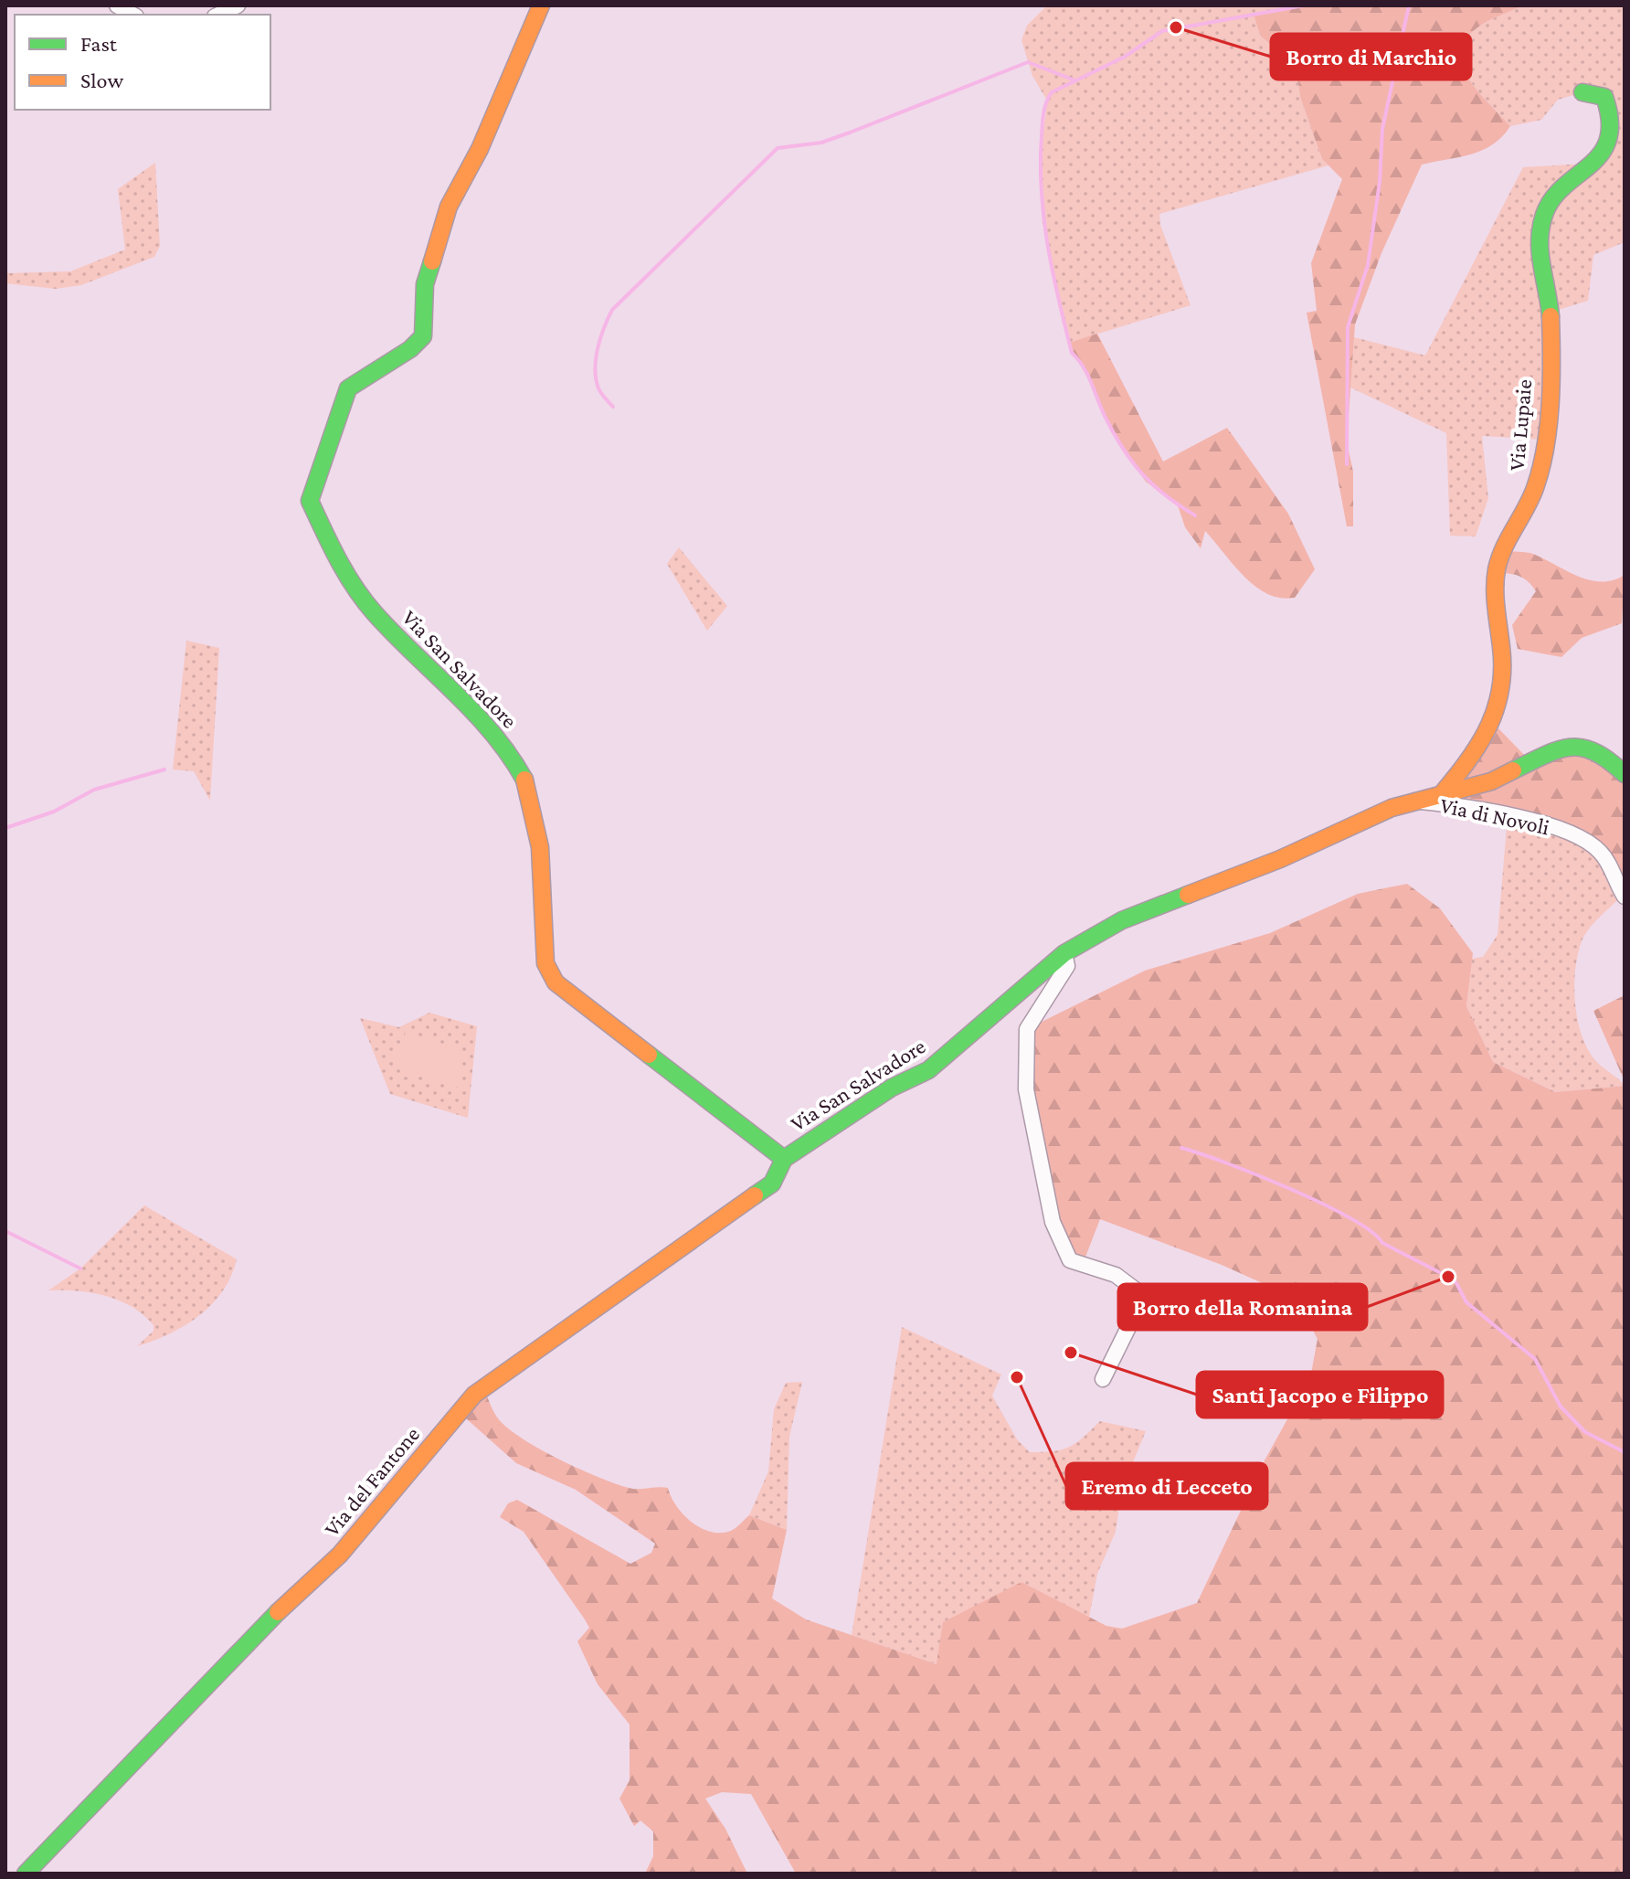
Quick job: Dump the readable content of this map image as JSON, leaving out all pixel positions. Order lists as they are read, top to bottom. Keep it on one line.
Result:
{"streets":{"street":["Via Lupaie","Via San Salvadore","Via di Novoli","Via del Fantone"]},"crossings":[["Via Lupaie","Via San Salvadore"],["Via Lupaie","Via di Novoli"],["Via San Salvadore","Via di Novoli"],["Via San Salvadore","Via del Fantone"]],"places":["Borro di Marchio","Borro della Romanina","Santi Jacopo e Filippo","Eremo di Lecceto"],"legend":["Fast","Slow"]}
